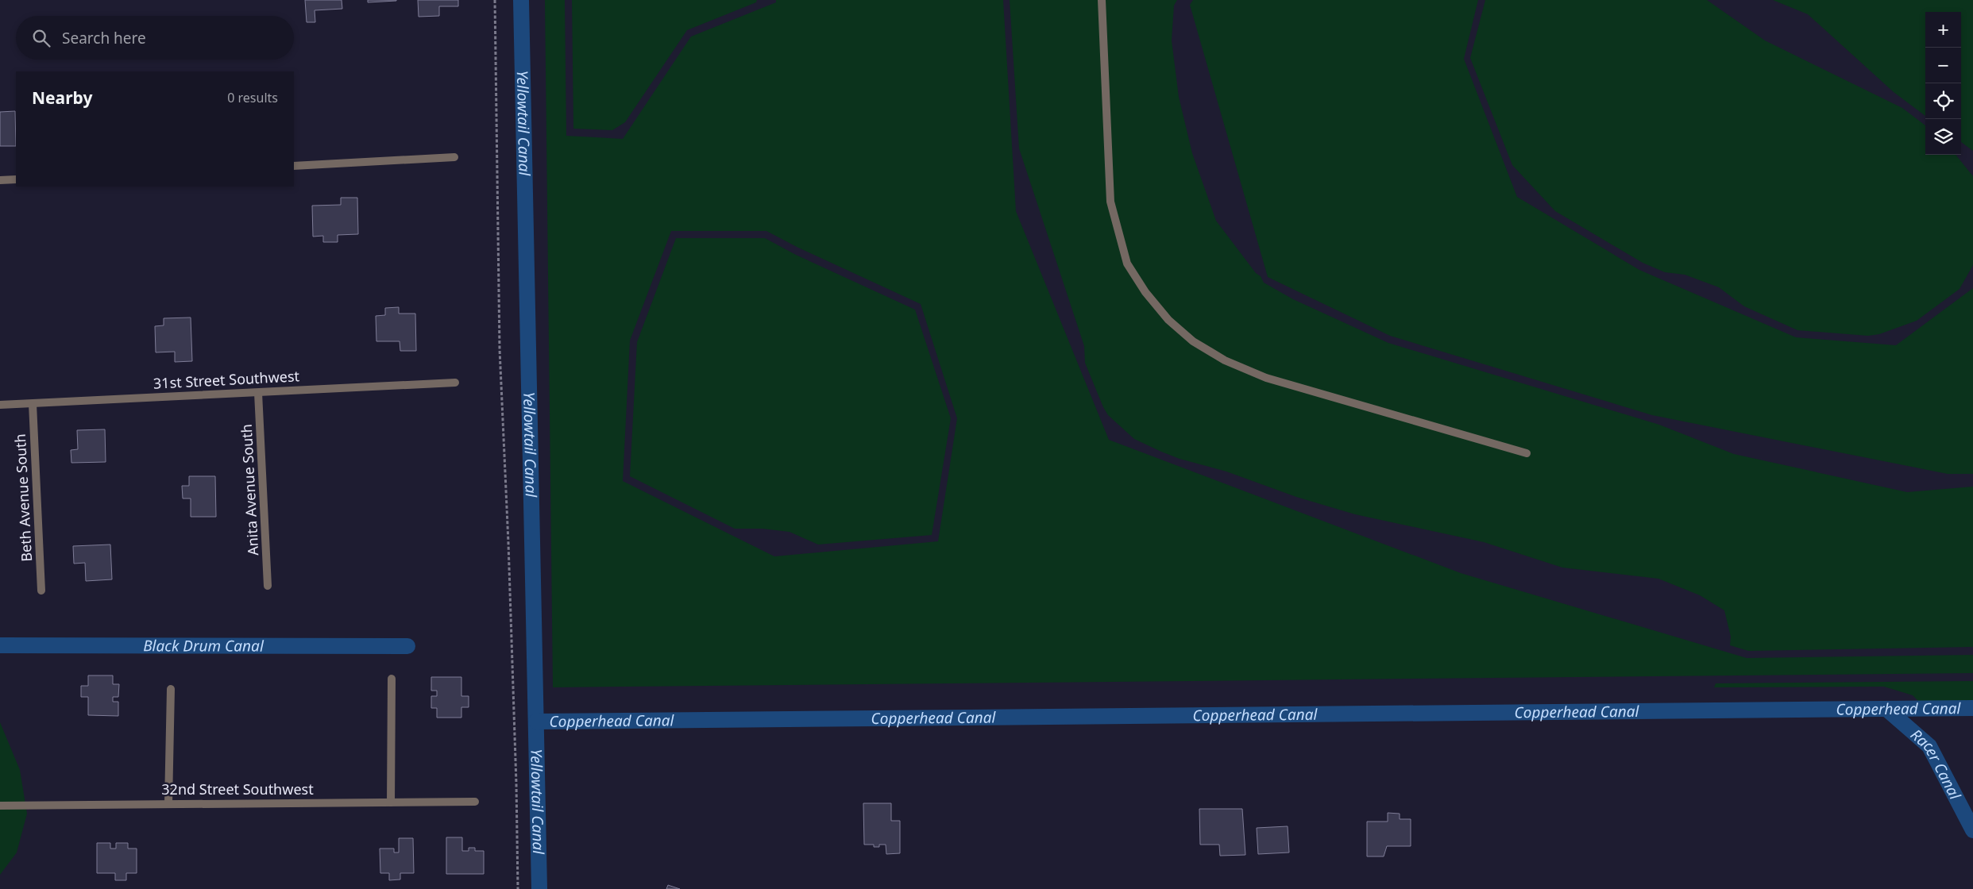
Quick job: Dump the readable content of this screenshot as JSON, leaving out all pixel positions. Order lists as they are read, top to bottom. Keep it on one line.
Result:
{"streets":{"street":["31st Street Southwest","Anita Avenue South","Beth Avenue South","32nd Street Southwest"]},"crossings":[["31st Street Southwest","Anita Avenue South"],["31st Street Southwest","Beth Avenue South"]],"water":["Yellowtail Canal","Black Drum Canal","Copperhead Canal","Racer Canal"],"page":{"map_buttons":["+","−"],"search":"Search here","heading":["Nearby","0 results"]}}
